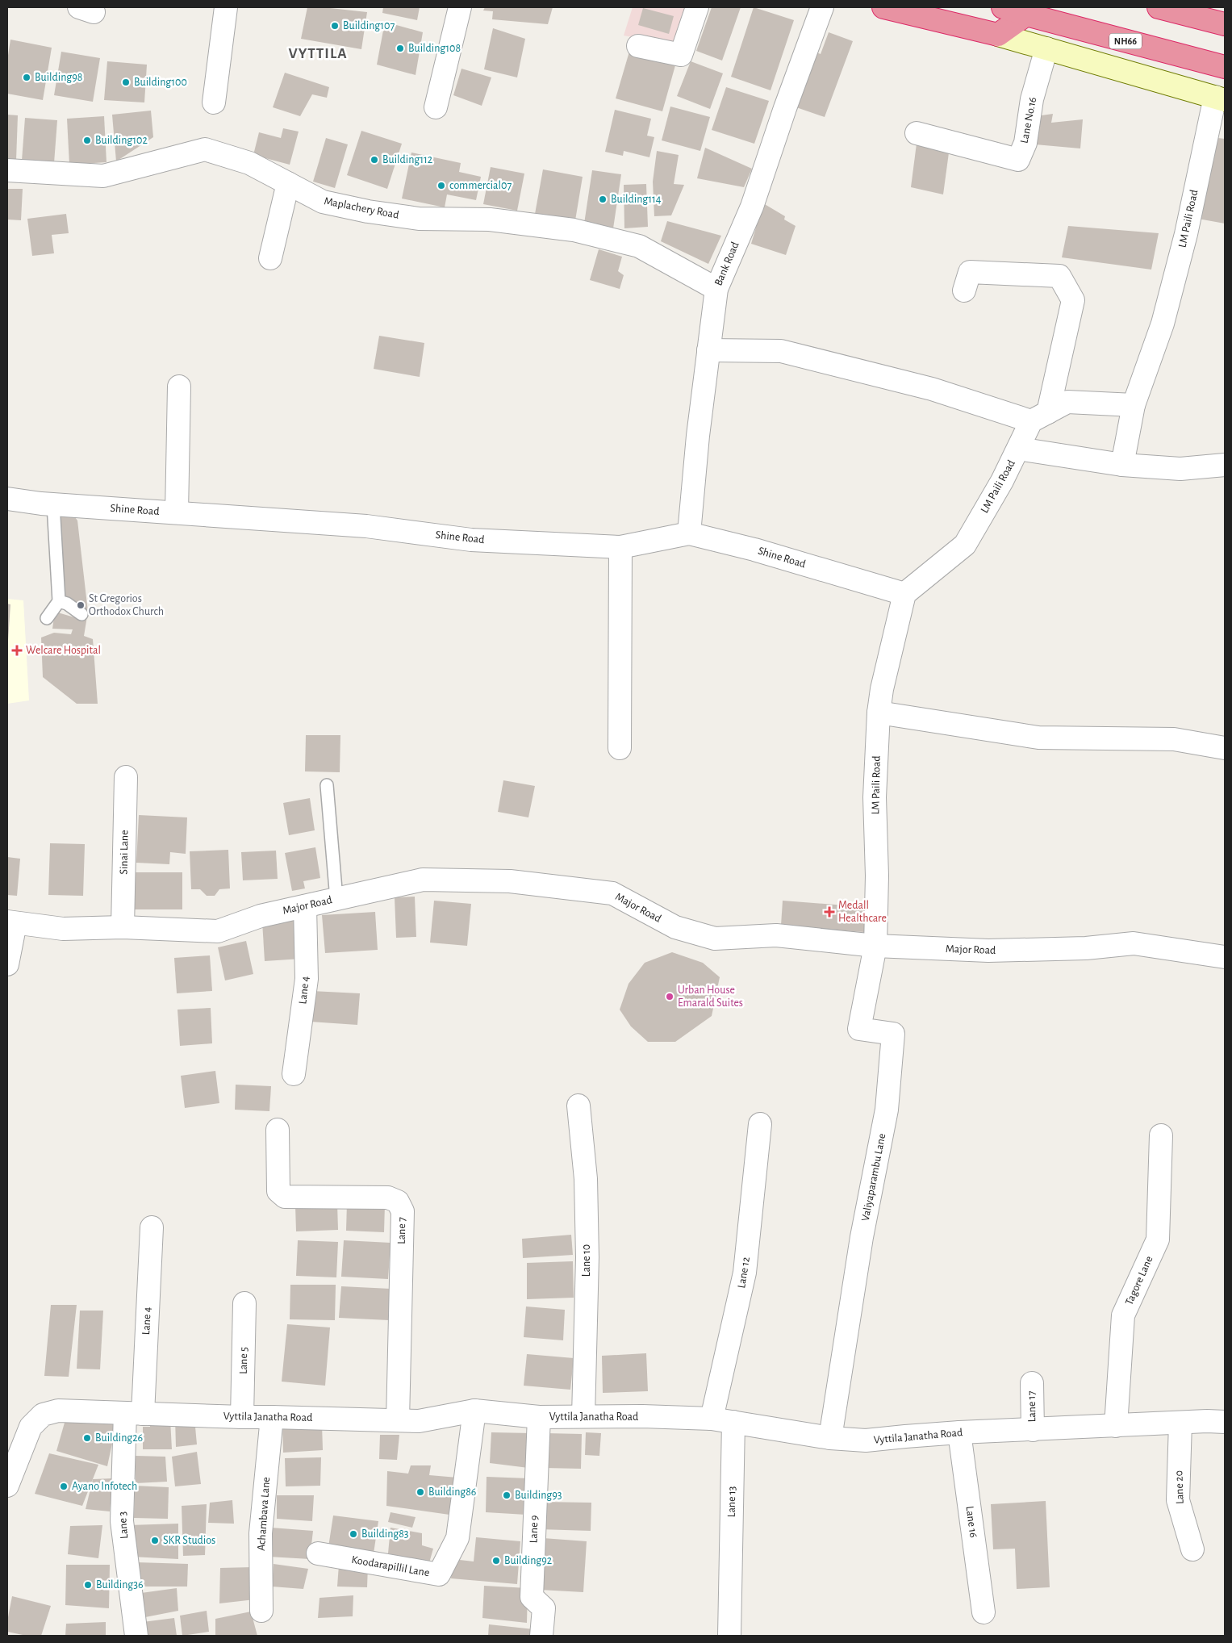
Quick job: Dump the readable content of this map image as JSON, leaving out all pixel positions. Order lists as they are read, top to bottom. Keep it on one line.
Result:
{"streets":{"highway":["NH66"],"street":["Lane No.16","Maplachery Road","LM Paili Road","Bank Road","Shine Road","Sinai Lane","Major Road","Lane 4","Valiyaparambu Lane","Lane 7","Lane 10","Lane 12","Tagore Lane","Lane 5","Lane 17","Vyttila Janatha Road","Lane 20","Lane 13","Achambava Lane","Lane 16","Lane 3","Lane 9","Koodarapillil Lane"]},"crossings":[["Maplachery Road","Bank Road"],["LM Paili Road","Shine Road"],["LM Paili Road","Major Road"],["LM Paili Road","Valiyaparambu Lane"],["Bank Road","Shine Road"],["Sinai Lane","Major Road"],["Major Road","Lane 4"],["Major Road","Valiyaparambu Lane"],["Lane 4","Vyttila Janatha Road"],["Lane 4","Lane 3"],["Valiyaparambu Lane","Vyttila Janatha Road"],["Lane 7","Vyttila Janatha Road"],["Lane 10","Vyttila Janatha Road"],["Lane 12","Vyttila Janatha Road"],["Tagore Lane","Vyttila Janatha Road"],["Lane 5","Vyttila Janatha Road"],["Lane 17","Vyttila Janatha Road"],["Vyttila Janatha Road","Lane 20"],["Vyttila Janatha Road","Lane 13"],["Vyttila Janatha Road","Achambava Lane"],["Vyttila Janatha Road","Lane 16"],["Vyttila Janatha Road","Lane 3"],["Vyttila Janatha Road","Lane 9"],["Vyttila Janatha Road","Koodarapillil Lane"]],"districts":["VYTTILA"],"places":{"other":["Building107","Building108","Building98","Building100","Building102","Building112","commercial07","Building114","St Gregorios Orthodox Church","Urban House Emarald Suites","Building26","Ayano Infotech","Building86","Building93","Building83","SKR Studios","Building92","Building36"],"health":["Welcare Hospital","Medall Healthcare"]}}
